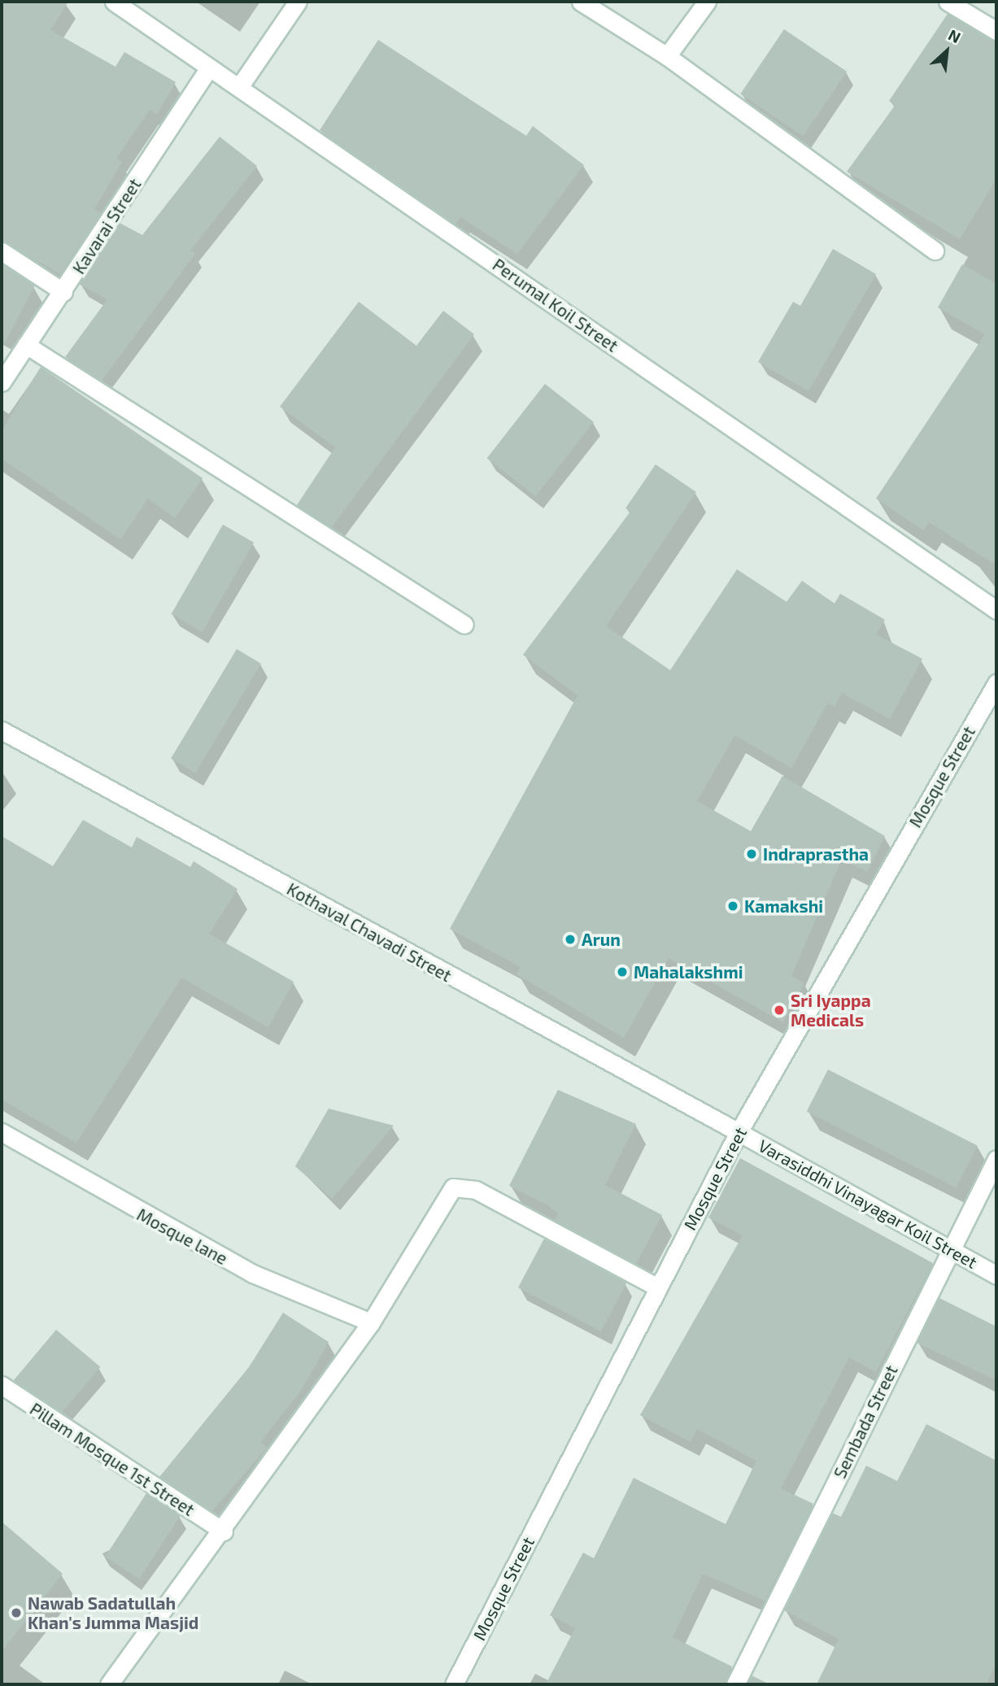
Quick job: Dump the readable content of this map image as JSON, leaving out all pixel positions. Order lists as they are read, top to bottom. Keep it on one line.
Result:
{"streets":{"street":["Kavarai Street","Perumal Koil Street","Mosque Street","Kothaval Chavadi Street","Varasiddhi Vinayagar Koil Street","Mosque lane","Sembada Street","Pillam Mosque 1st Street"]},"crossings":[["Kavarai Street","Perumal Koil Street"],["Mosque Street","Kothaval Chavadi Street"],["Mosque Street","Varasiddhi Vinayagar Koil Street"],["Kothaval Chavadi Street","Varasiddhi Vinayagar Koil Street"],["Varasiddhi Vinayagar Koil Street","Sembada Street"]],"places":["Indraprastha","Kamakshi","Arun","Mahalakshmi","Sri Iyappa Medicals","Nawab Sadatullah Khan's Jumma Masjid"],"north":"top right"}
